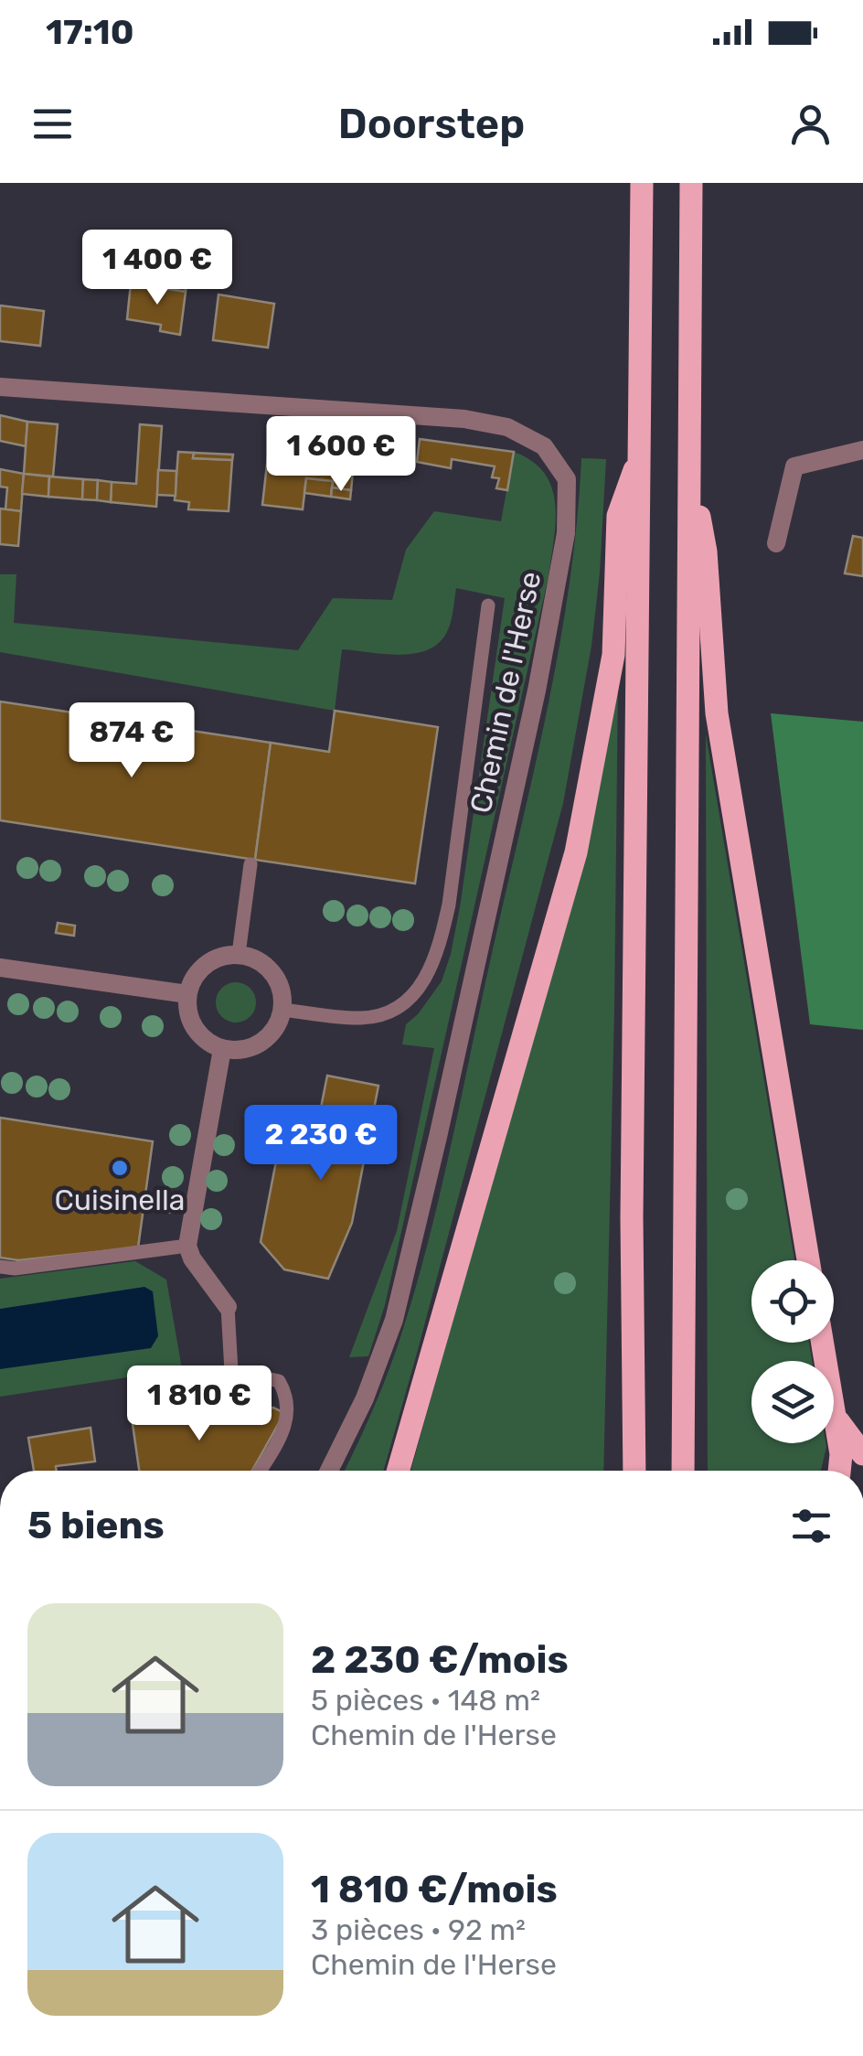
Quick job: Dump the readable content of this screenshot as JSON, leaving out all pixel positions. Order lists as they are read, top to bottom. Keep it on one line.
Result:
{"streets":{"street":["Chemin de l'Herse"]},"places":["Cuisinella"],"page":{"status":"17:10","header":"Doorstep","price":["1 400 €","1 600 €","874 €","2 230 €","1 810 €"],"heading":"5 biens","list":[{"name":"2 230 €/mois","note":"5 pièces · 148 m² · Chemin de l'Herse"},{"name":"1 810 €/mois","note":"3 pièces · 92 m² · Chemin de l'Herse"}]}}
